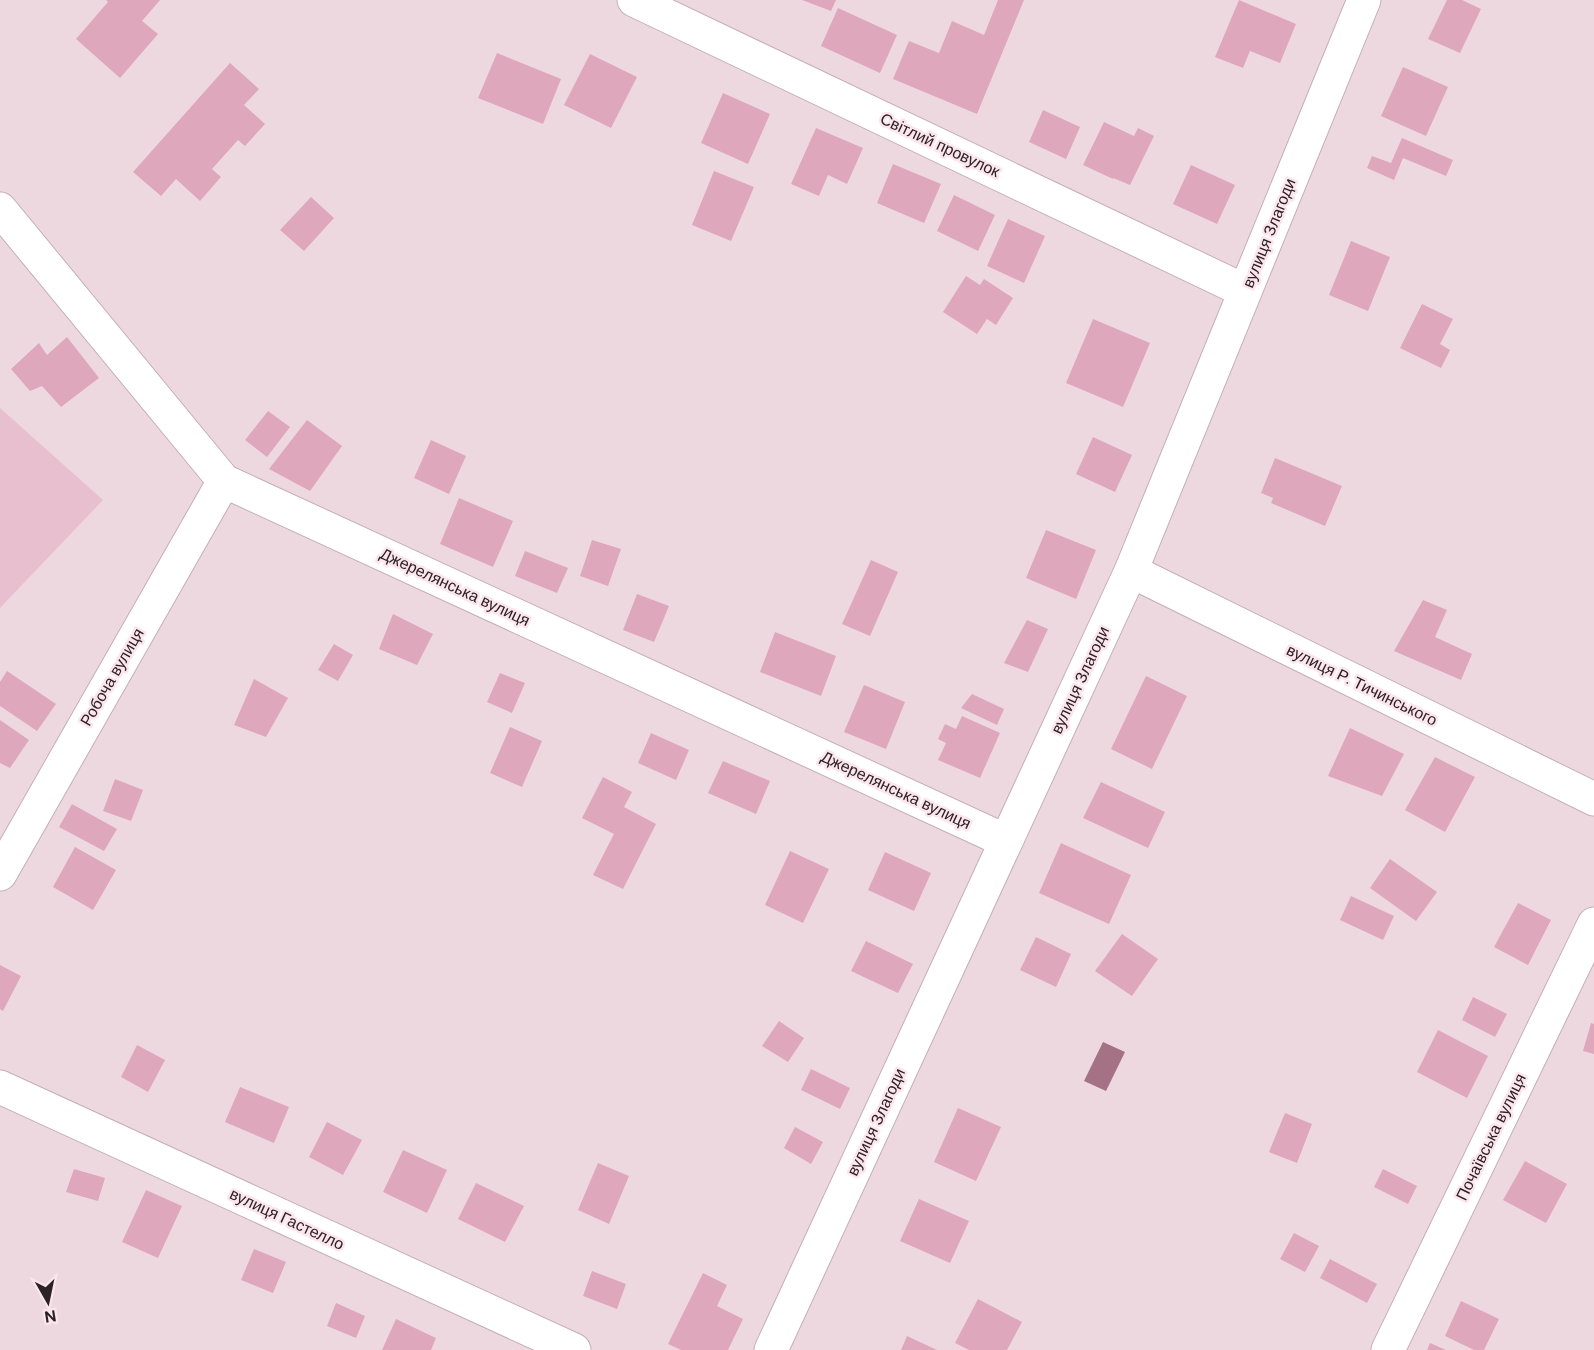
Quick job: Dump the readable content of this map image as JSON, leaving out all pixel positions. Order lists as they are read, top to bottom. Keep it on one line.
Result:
{"streets":{"street":["Світлий провулок","вулиця Злагоди","Джерелянська вулиця","Робоча вулиця","вулиця Р. Тичинського","Почаївська вулиця","вулиця Гастелло"]},"crossings":[["Світлий провулок","вулиця Злагоди"],["вулиця Злагоди","Джерелянська вулиця"],["вулиця Злагоди","вулиця Р. Тичинського"],["Джерелянська вулиця","Робоча вулиця"]],"north":"bottom"}
